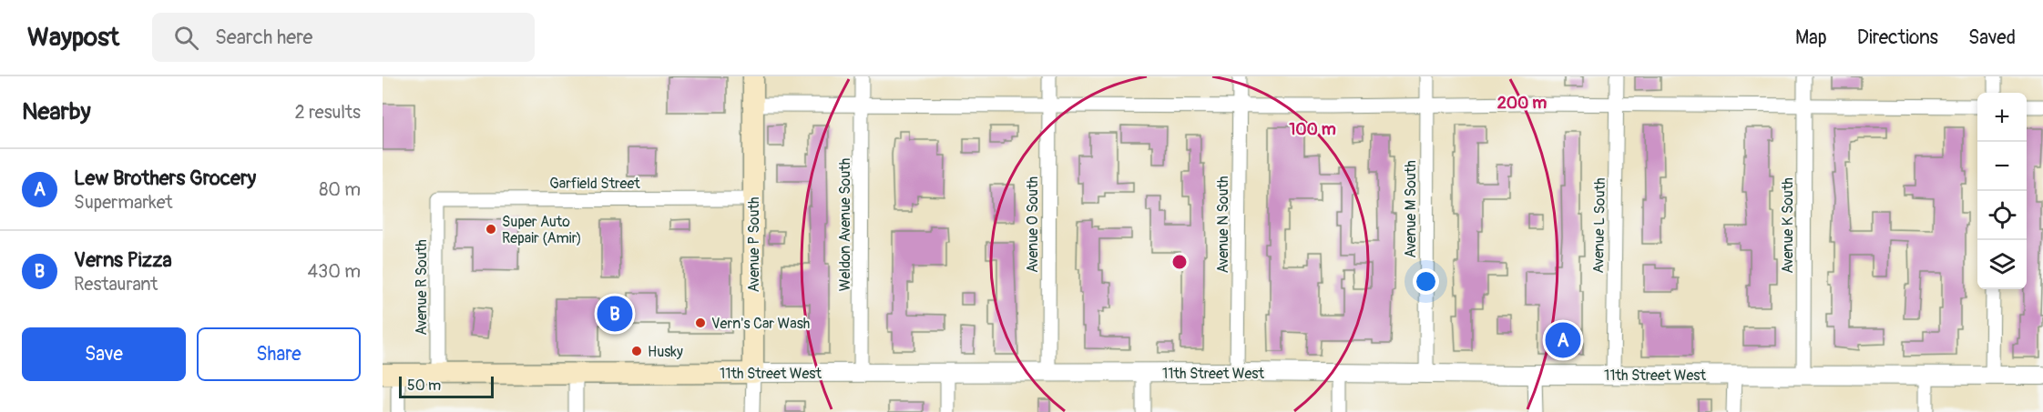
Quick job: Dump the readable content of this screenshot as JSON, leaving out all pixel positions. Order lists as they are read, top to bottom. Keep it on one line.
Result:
{"streets":{"main road":["Avenue P South","11th Street West"],"street":["Garfield Street","Avenue M South","Weldon Avenue South","Avenue O South","Avenue N South","Avenue L South","Avenue K South","Avenue R South"]},"crossings":[["Garfield Street","Avenue P South"],["Garfield Street","Avenue R South"],["Avenue M South","11th Street West"],["Weldon Avenue South","11th Street West"],["Avenue O South","11th Street West"],["Avenue N South","11th Street West"],["Avenue L South","11th Street West"],["Avenue K South","11th Street West"],["Avenue P South","11th Street West"],["Avenue R South","11th Street West"]],"places":["Super Auto Repair (Amir)","Vern's Car Wash","Husky"],"scale_bar":"50 m","page":{"header":"Waypost","search":"Search here","nav":["Map","Directions","Saved"],"heading":["Nearby","2 results"],"map_buttons":["+","−"],"list":[{"mark":"A","name":"Lew Brothers Grocery","note":"Supermarket","value":"80 m"},{"mark":"B","name":"Verns Pizza","note":"Restaurant","value":"430 m"}],"pins":["B","A"],"buttons":["Save","Share"],"scale":"50 m"},"rings":["200 m","100 m"]}
